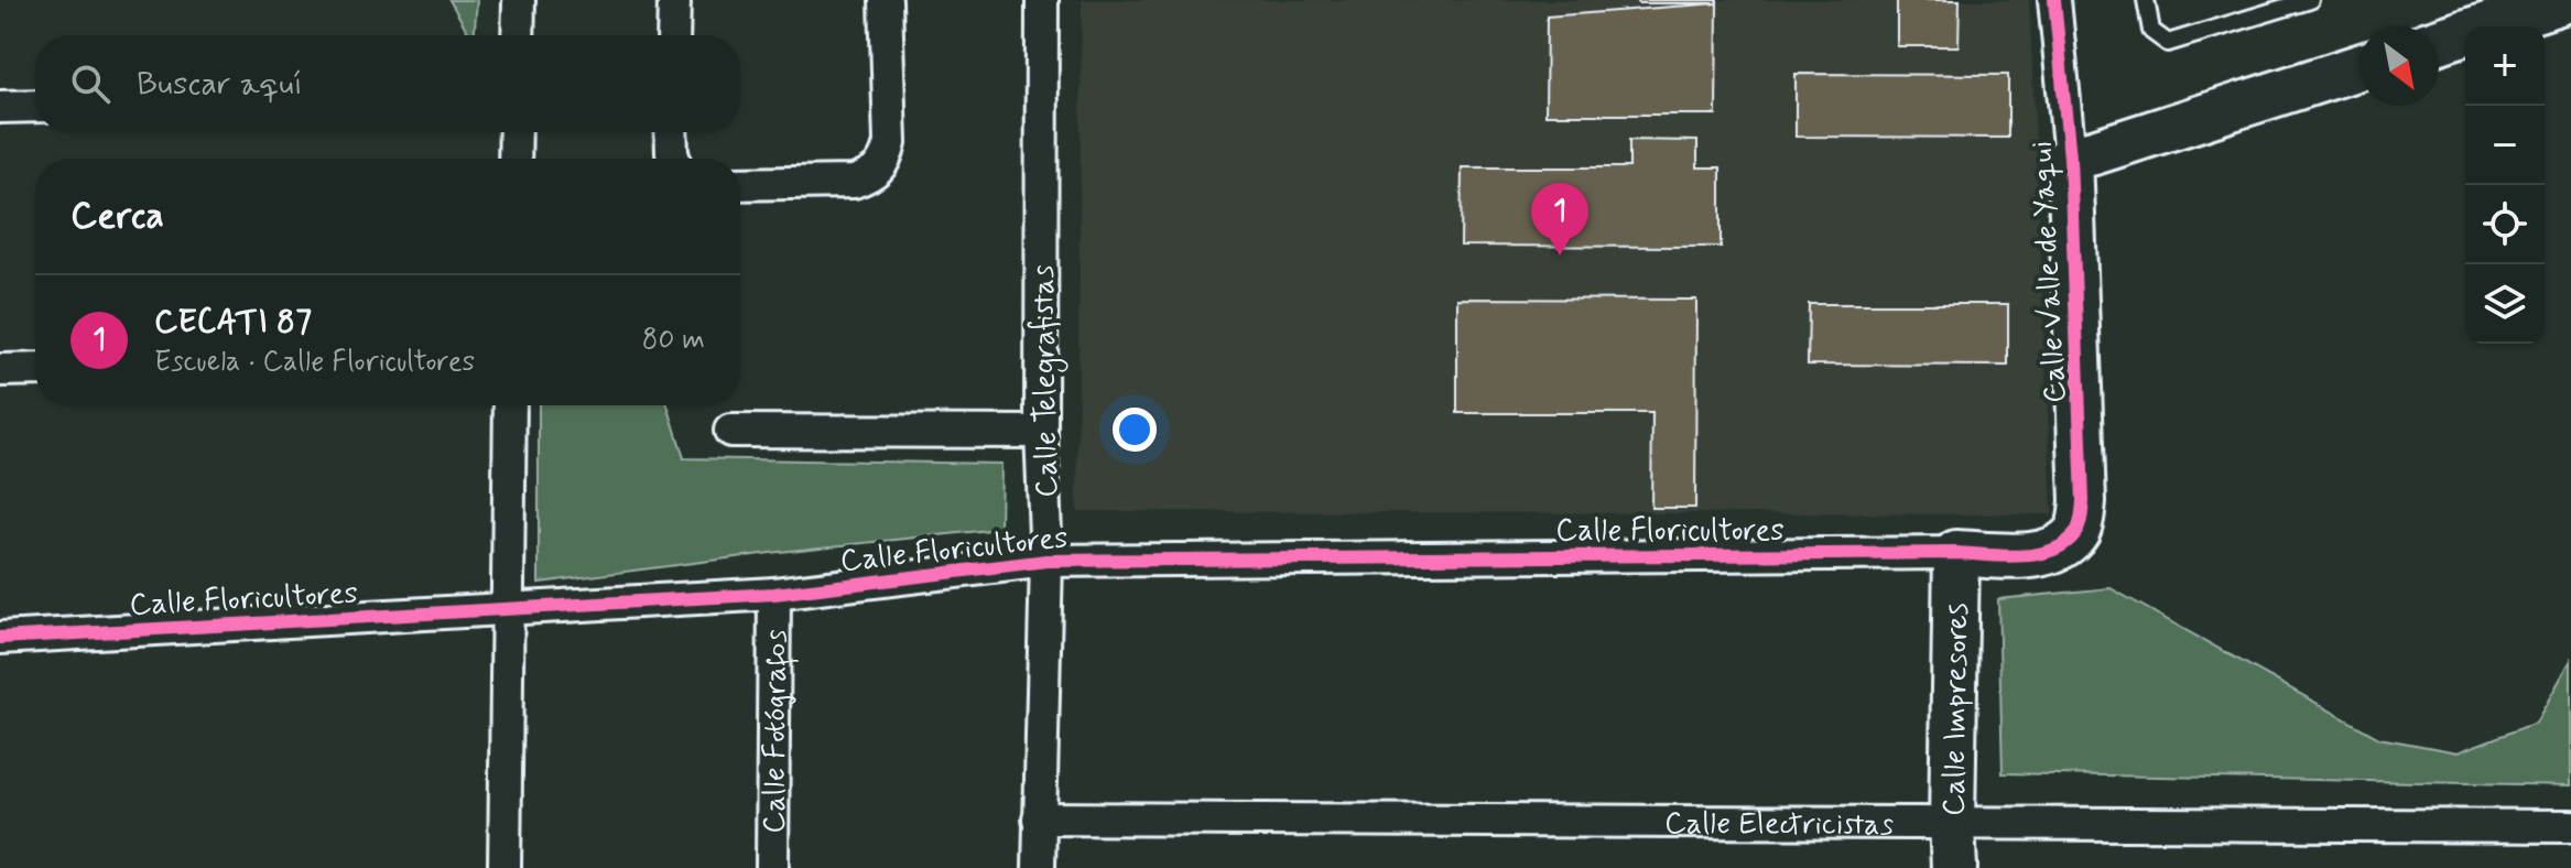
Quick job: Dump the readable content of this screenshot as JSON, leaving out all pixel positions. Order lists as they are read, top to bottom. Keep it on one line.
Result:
{"streets":{"street":["Calle Valle de Yaqui","Calle Telegrafistas","Calle Floricultores","Calle Impresores","Calle Fotógrafos","Calle Electricistas"]},"crossings":[["Calle Valle de Yaqui","Calle Floricultores"],["Calle Telegrafistas","Calle Floricultores"],["Calle Telegrafistas","Calle Electricistas"],["Calle Floricultores","Calle Impresores"],["Calle Floricultores","Calle Fotógrafos"],["Calle Impresores","Calle Electricistas"]],"north":"bottom right","page":{"map_buttons":["+","−"],"search":"Buscar aquí","heading":"Cerca","pins":"1","list":[{"mark":"1","name":"CECATI 87","note":"Escuela · Calle Floricultores","value":"80 m"}]}}
